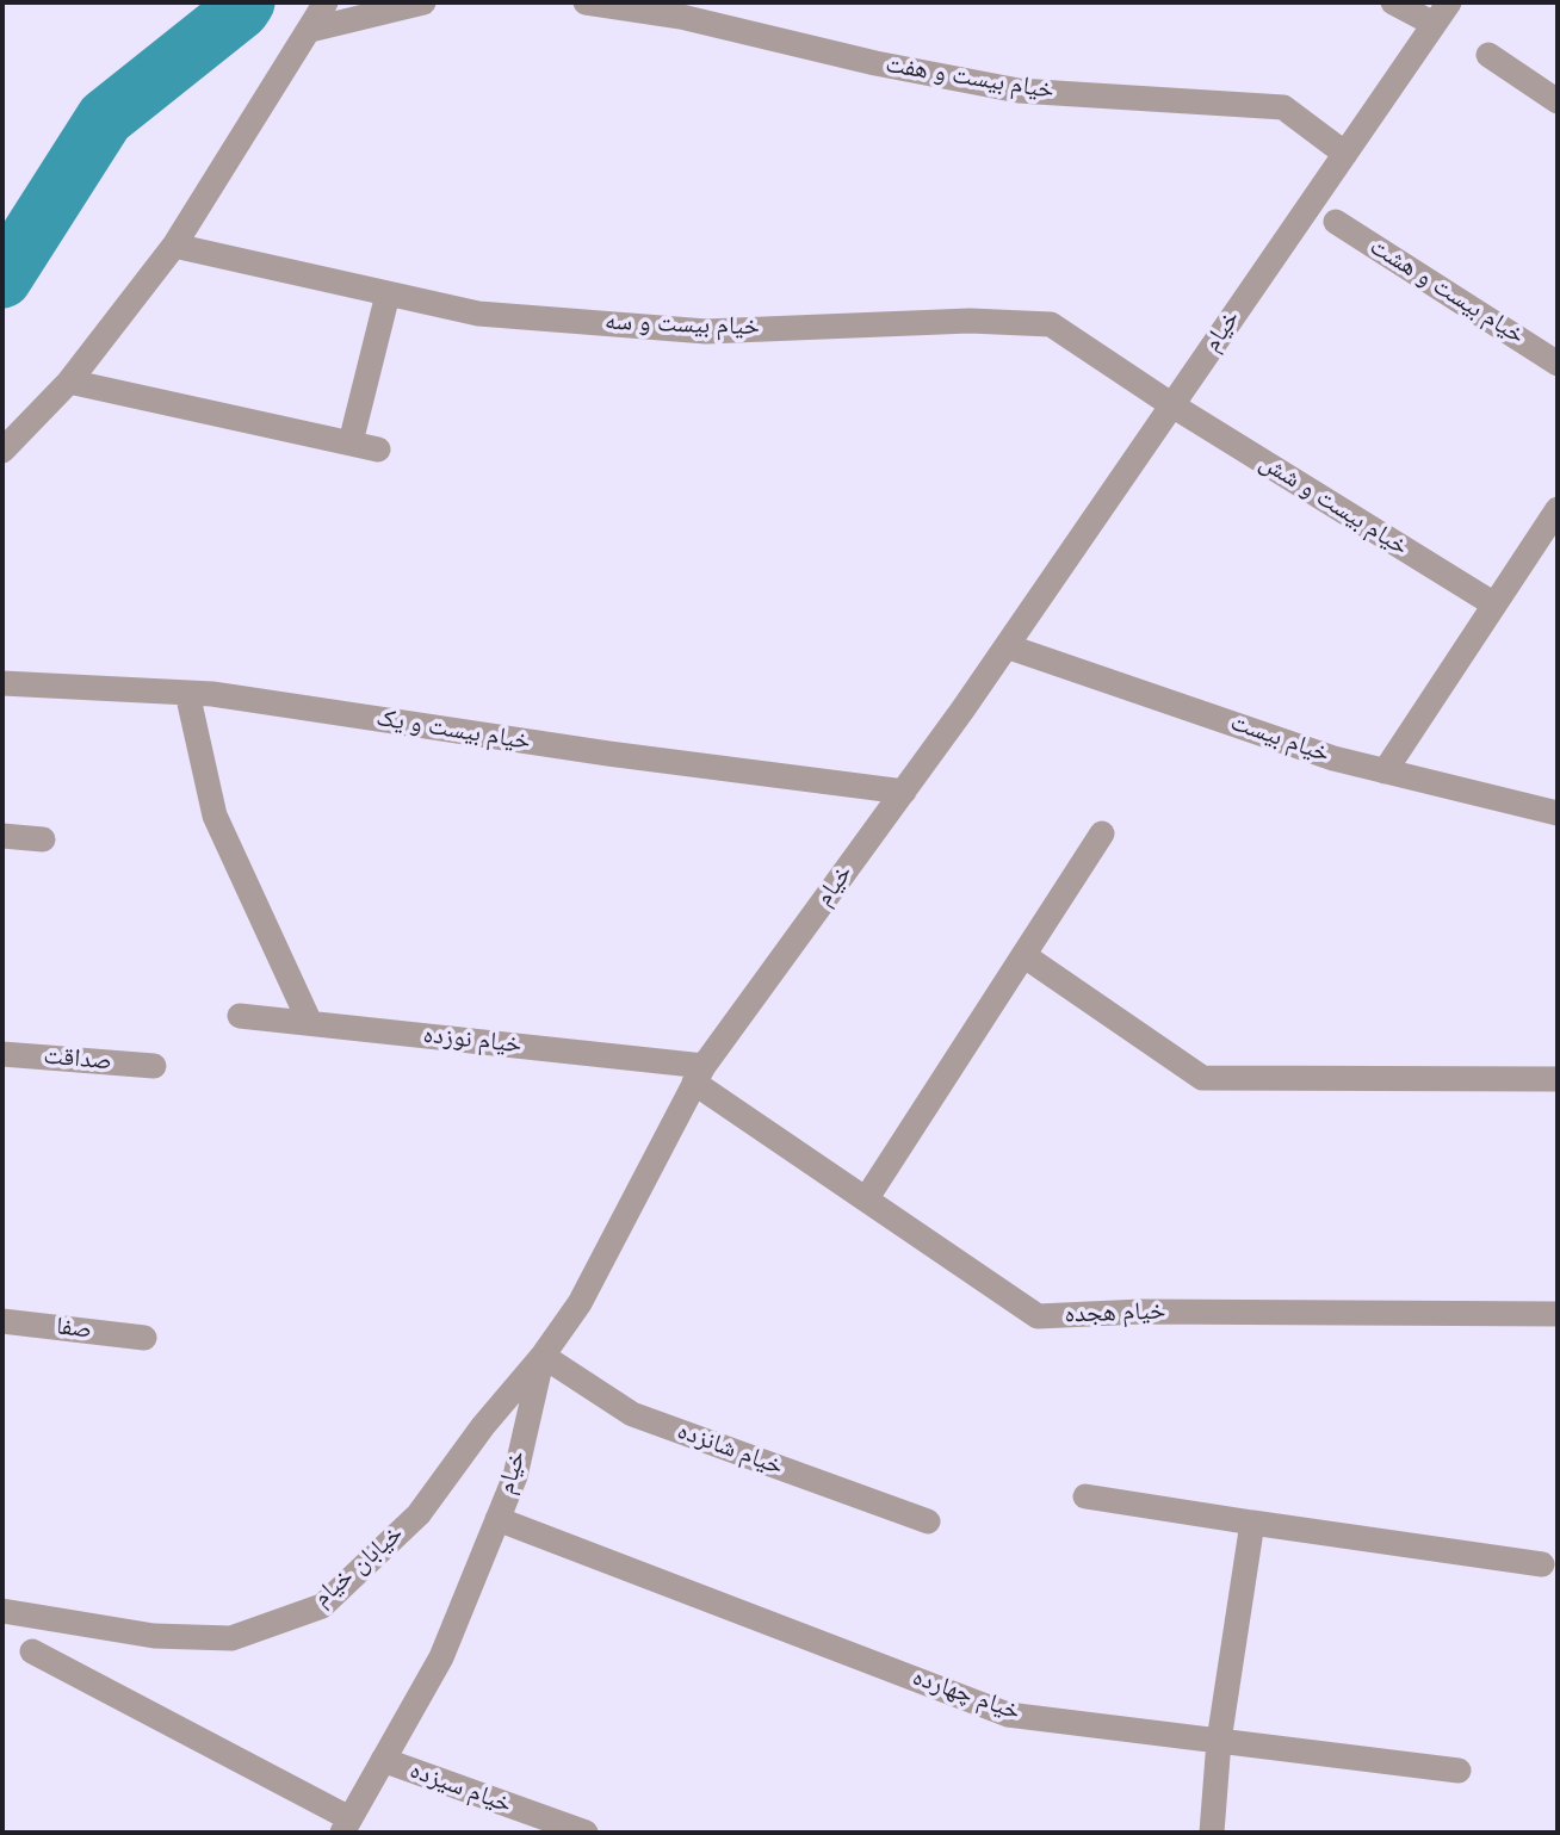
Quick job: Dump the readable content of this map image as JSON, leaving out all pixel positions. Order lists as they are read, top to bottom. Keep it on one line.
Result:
{"streets":{"street":["خیام بیست و هفت","خیام بیست و هشت","خیام بیست و سه","خیام","خیام بیست و شش","خیام بیست و یک","خیام بیست","خیام نوزده","صداقت","خیام هجده","صفا","خیام شانزده","خیابان خیام","خیام چهارده","خیام سیزده"]},"crossings":[["خیام بیست و هفت","خیام"],["خیام بیست و سه","خیام"],["خیام بیست و سه","خیام بیست و شش"],["خیام","خیام بیست و شش"],["خیام","خیام بیست و یک"],["خیام","خیام بیست"],["خیام","خیام نوزده"],["خیام","خیام هجده"],["خیام","خیام شانزده"],["خیام","خیابان خیام"],["خیام","خیام چهارده"],["خیام","خیام سیزده"],["خیام نوزده","خیام هجده"],["خیام شانزده","خیابان خیام"]]}
